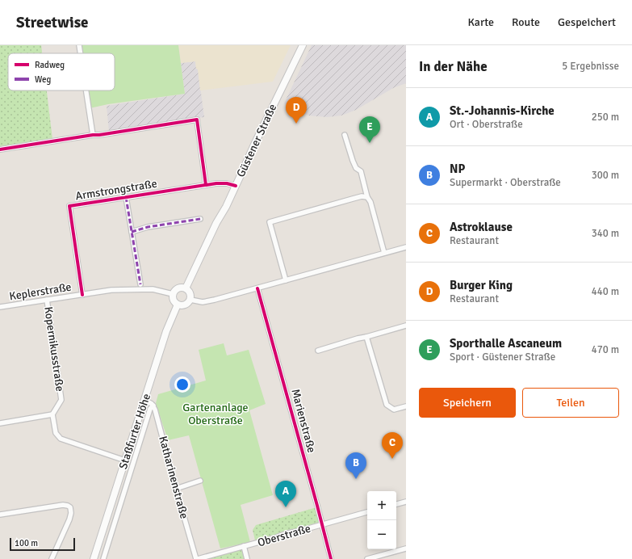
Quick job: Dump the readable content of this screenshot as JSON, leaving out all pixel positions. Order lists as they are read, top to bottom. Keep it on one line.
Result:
{"streets":{"main road":["Güstener Straße","Staßfurter Höhe"],"street":["Armstrongstraße","Keplerstraße","Kopernikusstraße","Marienstraße","Katharinenstraße","Oberstraße"]},"crossings":[["Güstener Straße","Armstrongstraße"],["Güstener Straße","Keplerstraße"],["Güstener Straße","Staßfurter Höhe"],["Armstrongstraße","Keplerstraße"],["Keplerstraße","Kopernikusstraße"],["Keplerstraße","Staßfurter Höhe"],["Marienstraße","Oberstraße"],["Staßfurter Höhe","Katharinenstraße"],["Katharinenstraße","Oberstraße"]],"parks":["Gartenanlage Oberstraße"],"legend":["Radweg","Weg"],"scale_bar":"100 m","page":{"header":"Streetwise","nav":["Karte","Route","Gespeichert"],"heading":["In der Nähe","5 Ergebnisse"],"list":[{"mark":"A","name":"St.-Johannis-Kirche","note":"Ort · Oberstraße","value":"250 m"},{"mark":"B","name":"NP","note":"Supermarkt · Oberstraße","value":"300 m"},{"mark":"C","name":"Astroklause","note":"Restaurant","value":"340 m"},{"mark":"D","name":"Burger King","note":"Restaurant","value":"440 m"},{"mark":"E","name":"Sporthalle Ascaneum","note":"Sport · Güstener Straße","value":"470 m"}],"pins":["D","E","C","B","A"],"buttons":["Speichern","Teilen"],"map_buttons":["+","−"],"scale":"100 m"}}
